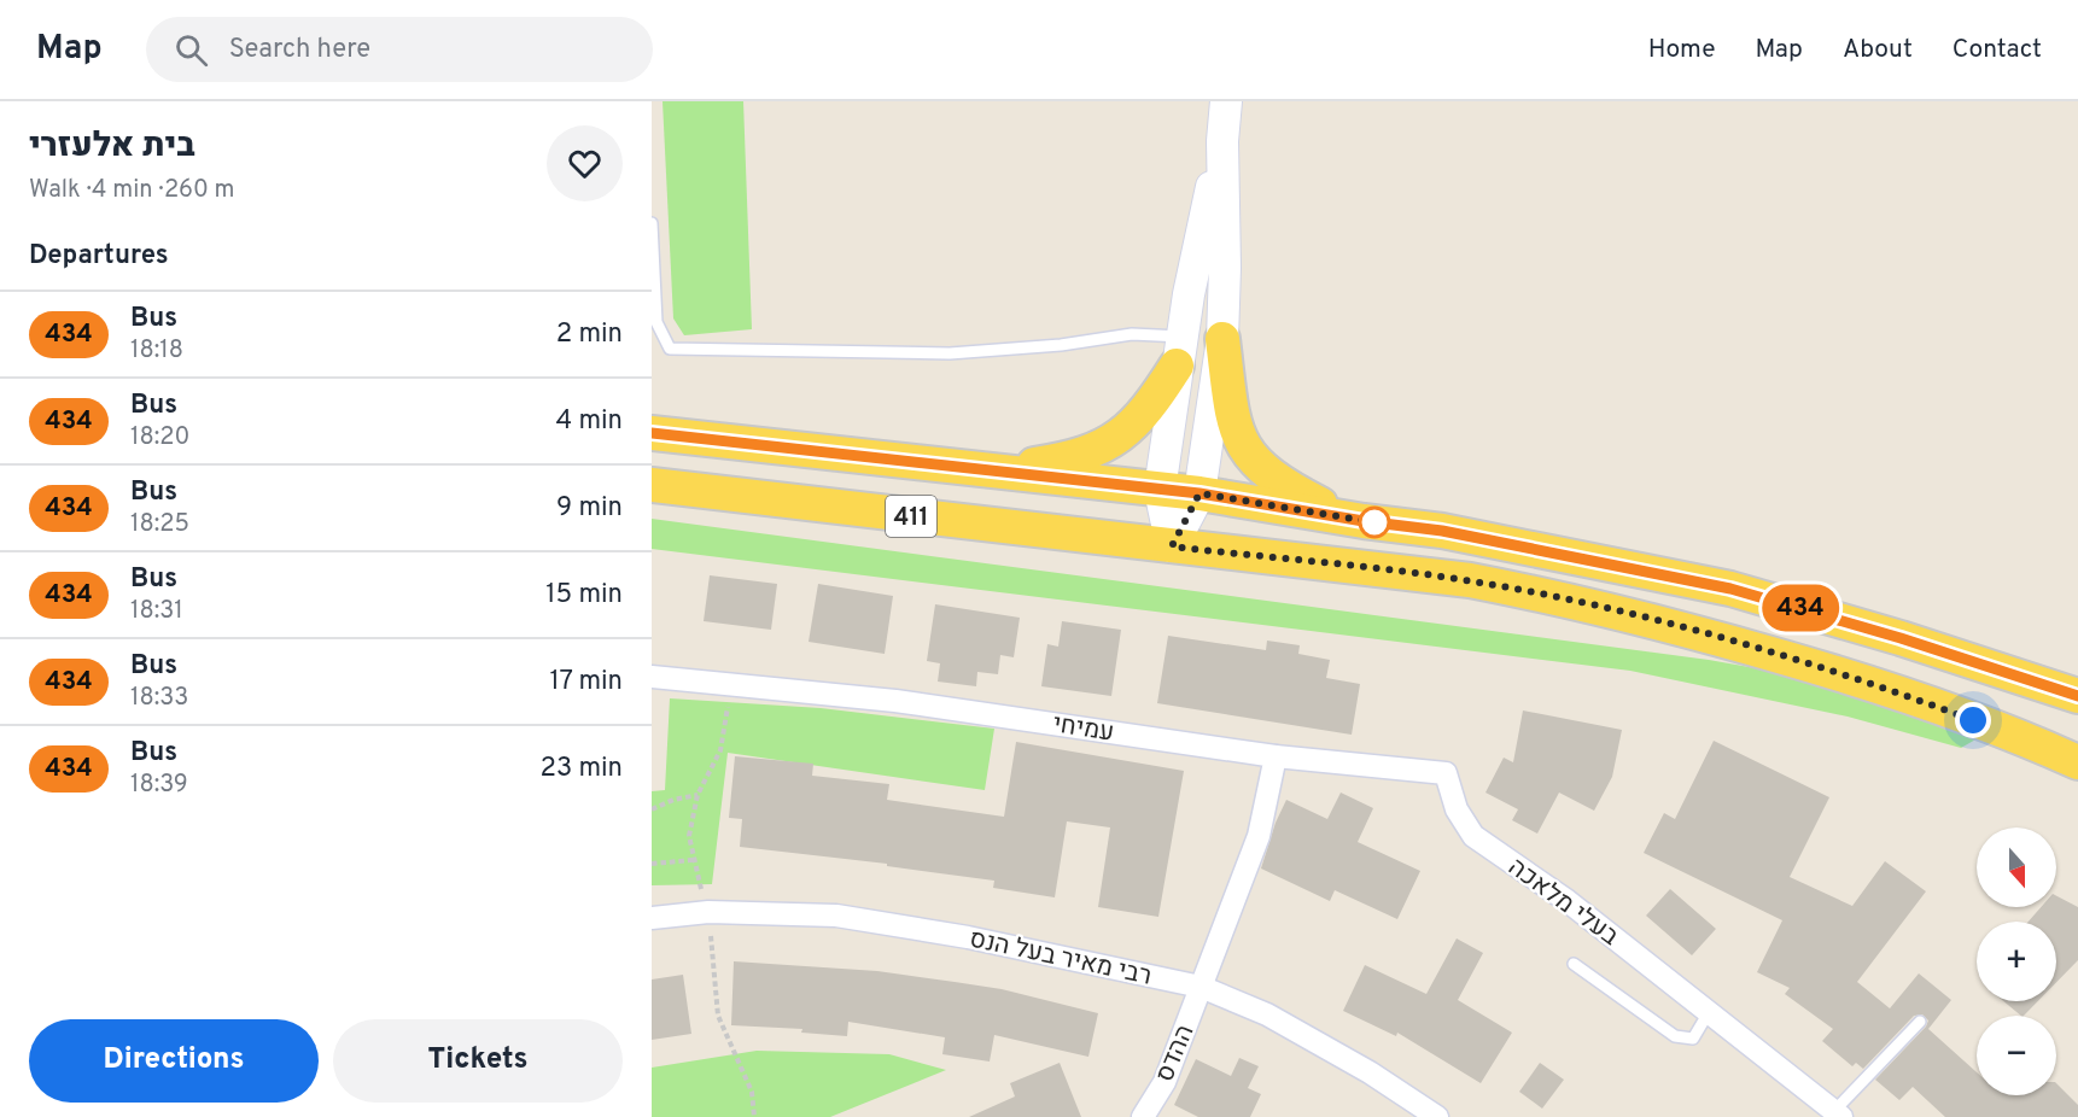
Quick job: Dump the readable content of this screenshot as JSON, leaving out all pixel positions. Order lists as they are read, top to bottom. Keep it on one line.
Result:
{"streets":{"main road":["411"],"street":["עמיחי","בעלי מלאכה","רבי מאיר בעל הנס","ההדס"]},"crossings":[["עמיחי","בעלי מלאכה"],["רבי מאיר בעל הנס","ההדס"]],"lines":["bus line 434"],"north":"bottom","page":{"header":"Map","search":"Search here","nav":["Home","Map","About","Contact"],"heading":[["בית אלעזרי","Walk · 4 min · 260 m"],"Departures"],"on_map":"434","list":[{"mark":"434","name":"Bus","note":"18:18","value":"2 min"},{"mark":"434","name":"Bus","note":"18:20","value":"4 min"},{"mark":"434","name":"Bus","note":"18:25","value":"9 min"},{"mark":"434","name":"Bus","note":"18:31","value":"15 min"},{"mark":"434","name":"Bus","note":"18:33","value":"17 min"},{"mark":"434","name":"Bus","note":"18:39","value":"23 min"}],"map_buttons":["+","−"],"buttons":["Directions","Tickets"]}}
